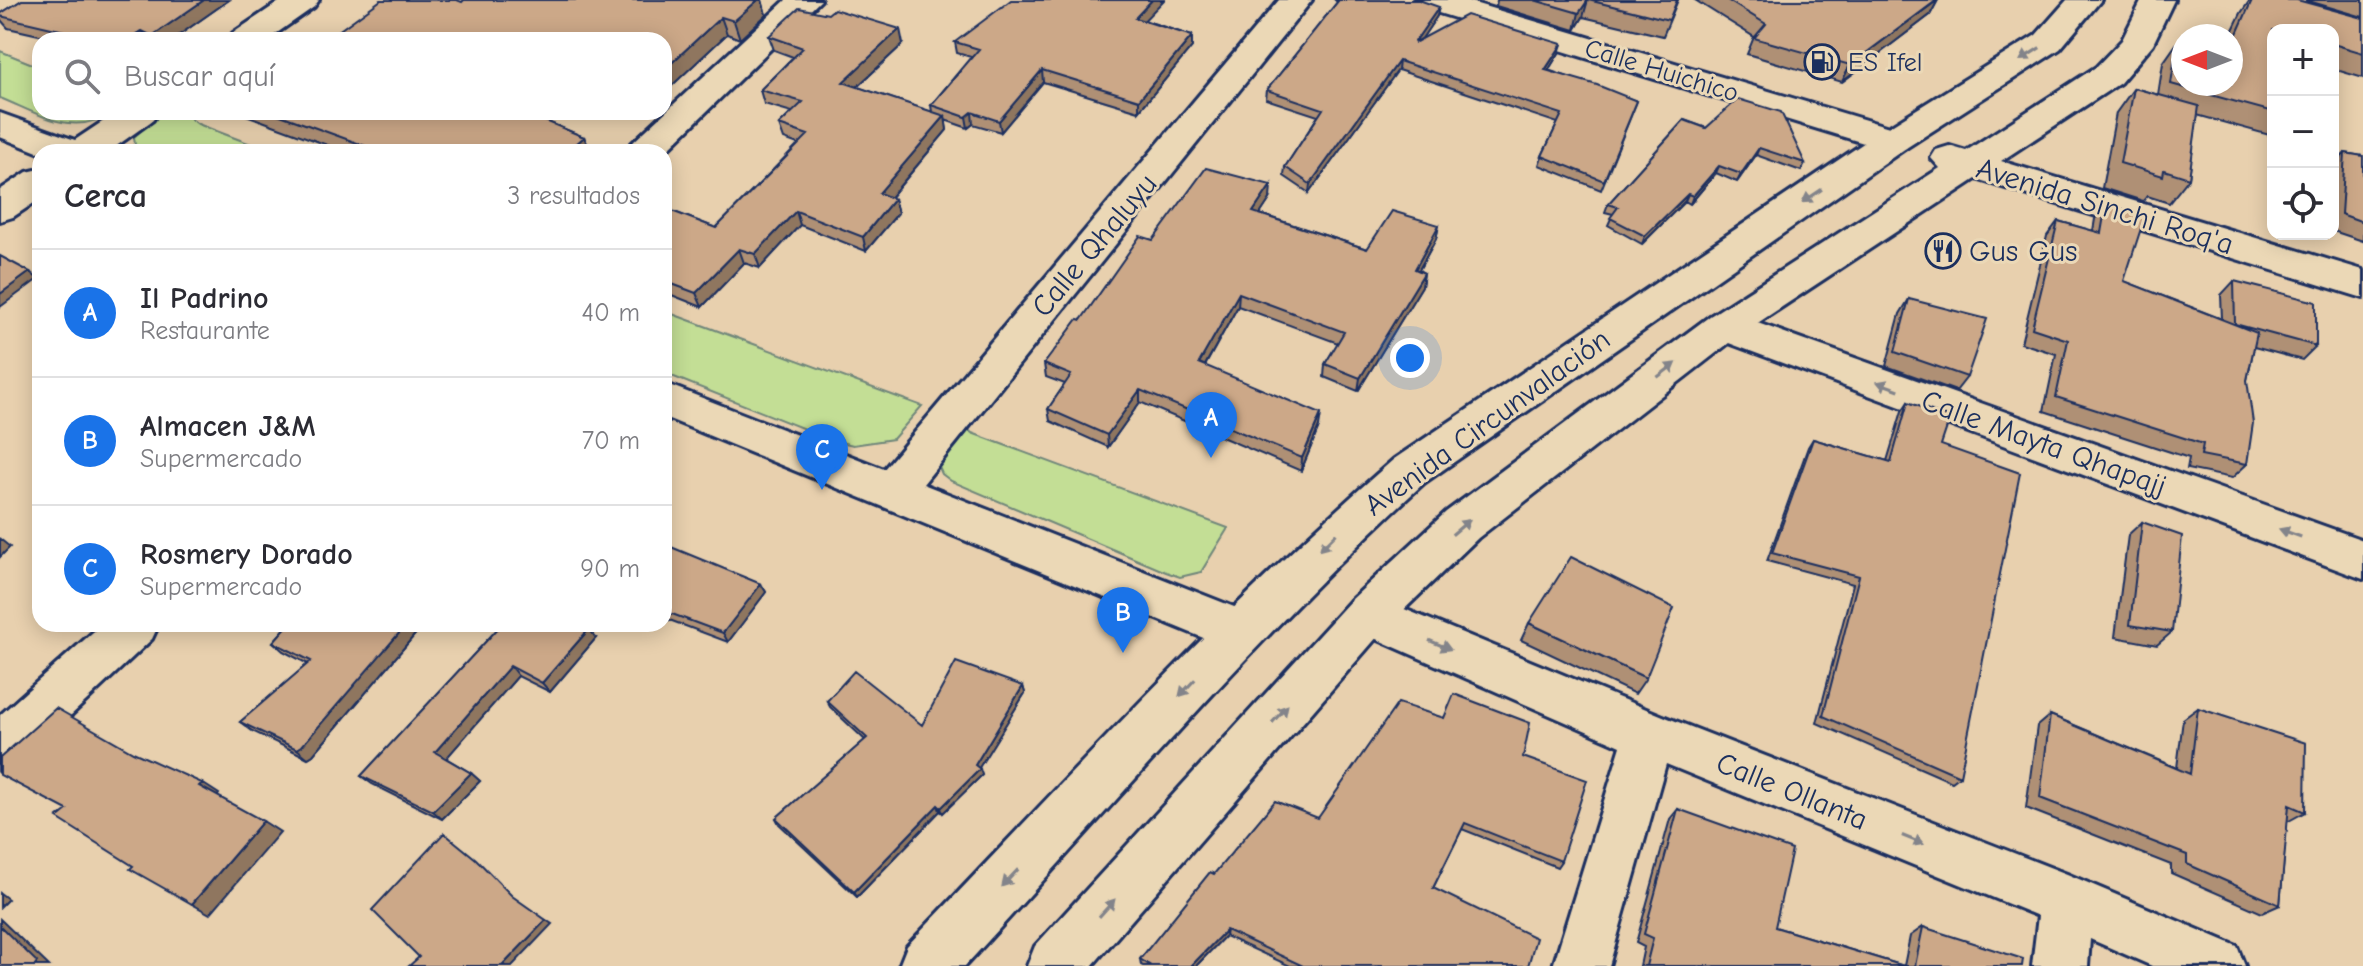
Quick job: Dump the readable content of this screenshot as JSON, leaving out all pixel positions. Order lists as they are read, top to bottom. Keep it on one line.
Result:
{"streets":{"street":["Calle Huichico","Avenida Sinchi Roq'a","Calle Qhaluyu","Avenida Circunvalación","Calle Mayta Qhapajj","Calle Ollanta"]},"crossings":[["Calle Huichico","Avenida Sinchi Roq'a"],["Calle Huichico","Avenida Circunvalación"],["Avenida Sinchi Roq'a","Avenida Circunvalación"]],"one_way":["Calle Mayta Qhapajj","Calle Ollanta"],"places":{"fuel station":["ES Ifel"],"restaurant":["Gus Gus"]},"north":"left","page":{"map_buttons":["+","−"],"search":"Buscar aquí","heading":["Cerca","3 resultados"],"list":[{"mark":"A","name":"Il Padrino","note":"Restaurante","value":"40 m"},{"mark":"B","name":"Almacen J&M","note":"Supermercado","value":"70 m"},{"mark":"C","name":"Rosmery Dorado","note":"Supermercado","value":"90 m"}],"pins":["A","C","B"]}}
